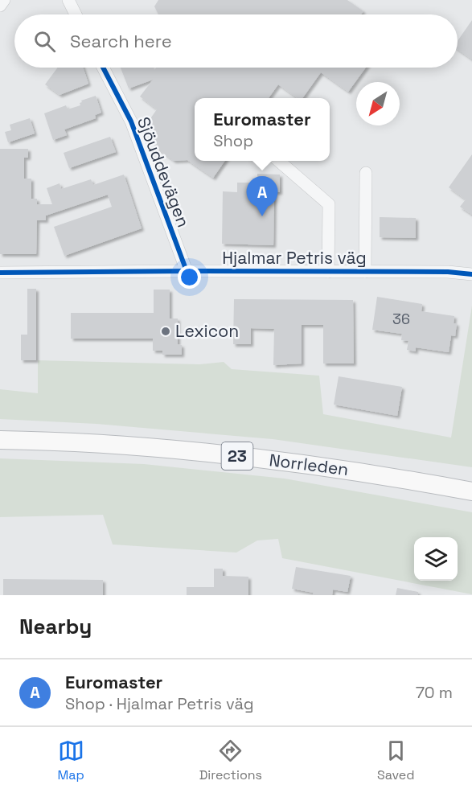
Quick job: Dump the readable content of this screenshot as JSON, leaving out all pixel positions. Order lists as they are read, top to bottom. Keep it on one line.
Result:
{"streets":{"highway":["23","Norrleden"],"street":["Sjöuddevägen","Hjalmar Petris väg"]},"crossings":[["Sjöuddevägen","Hjalmar Petris väg"]],"places":["Lexicon"],"house_numbers":["36"],"north":"bottom left","page":{"search":"Search here","popup":["Euromaster","Shop"],"pins":"A","heading":"Nearby","list":[{"mark":"A","name":"Euromaster","note":"Shop · Hjalmar Petris väg","value":"70 m"}],"nav":["Map","Directions","Saved"]}}
